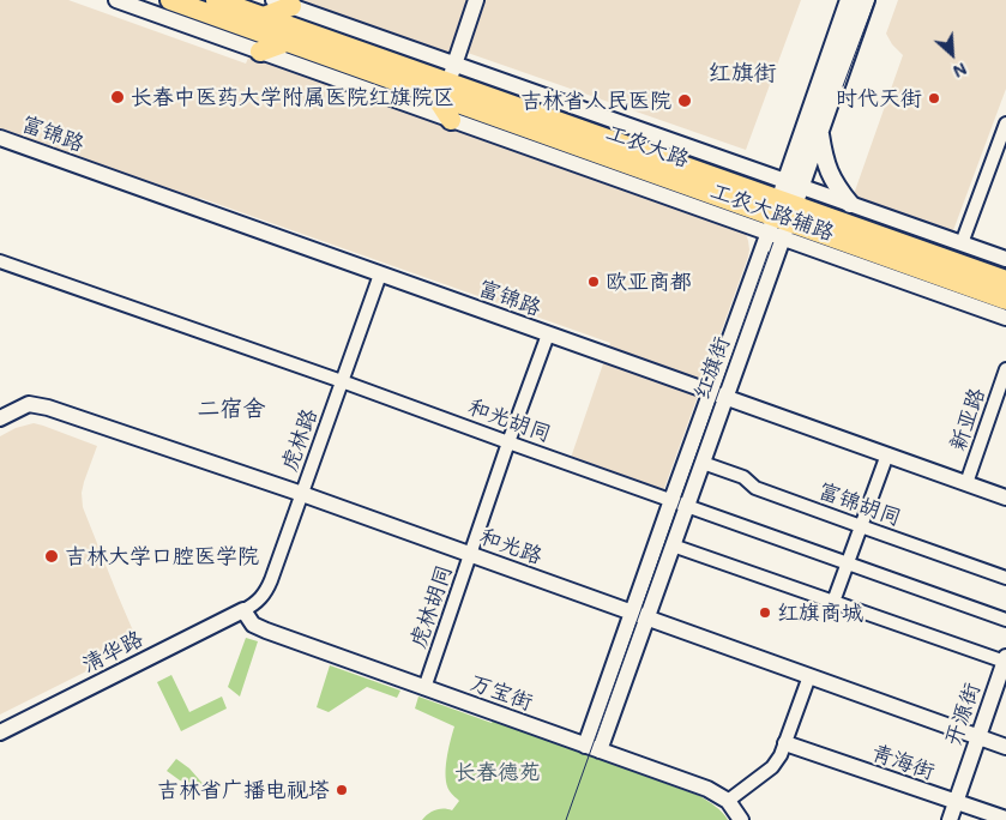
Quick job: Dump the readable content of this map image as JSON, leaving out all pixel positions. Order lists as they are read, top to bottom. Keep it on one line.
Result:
{"streets":{"main road":["工农大路","红旗街"],"street":["富锦路","工农大路辅路","新亚路","和光胡同","虎林路","富锦胡同","和光路","虎林胡同","清华路","万宝街","开源街","青海街"]},"crossings":[["富锦路","红旗街"],["富锦路","新亚路"],["富锦路","虎林路"],["富锦路","虎林胡同"],["工农大路","工农大路辅路"],["工农大路","红旗街"],["工农大路辅路","红旗街"],["红旗街","和光胡同"],["红旗街","富锦胡同"],["红旗街","和光路"],["红旗街","万宝街"],["和光胡同","虎林路"],["和光胡同","虎林胡同"],["虎林路","和光路"],["虎林路","清华路"],["虎林路","万宝街"],["和光路","虎林胡同"],["和光路","开源街"],["虎林胡同","万宝街"],["清华路","万宝街"],["开源街","青海街"]],"districts":["红旗街","二宿舍"],"parks":["长春德苑"],"places":["长春中医药大学附属医院红旗院区","时代天街","吉林省人民医院","欧亚商都","吉林大学口腔医学院","红旗商城","吉林省广播电视塔"],"north":"bottom right"}
